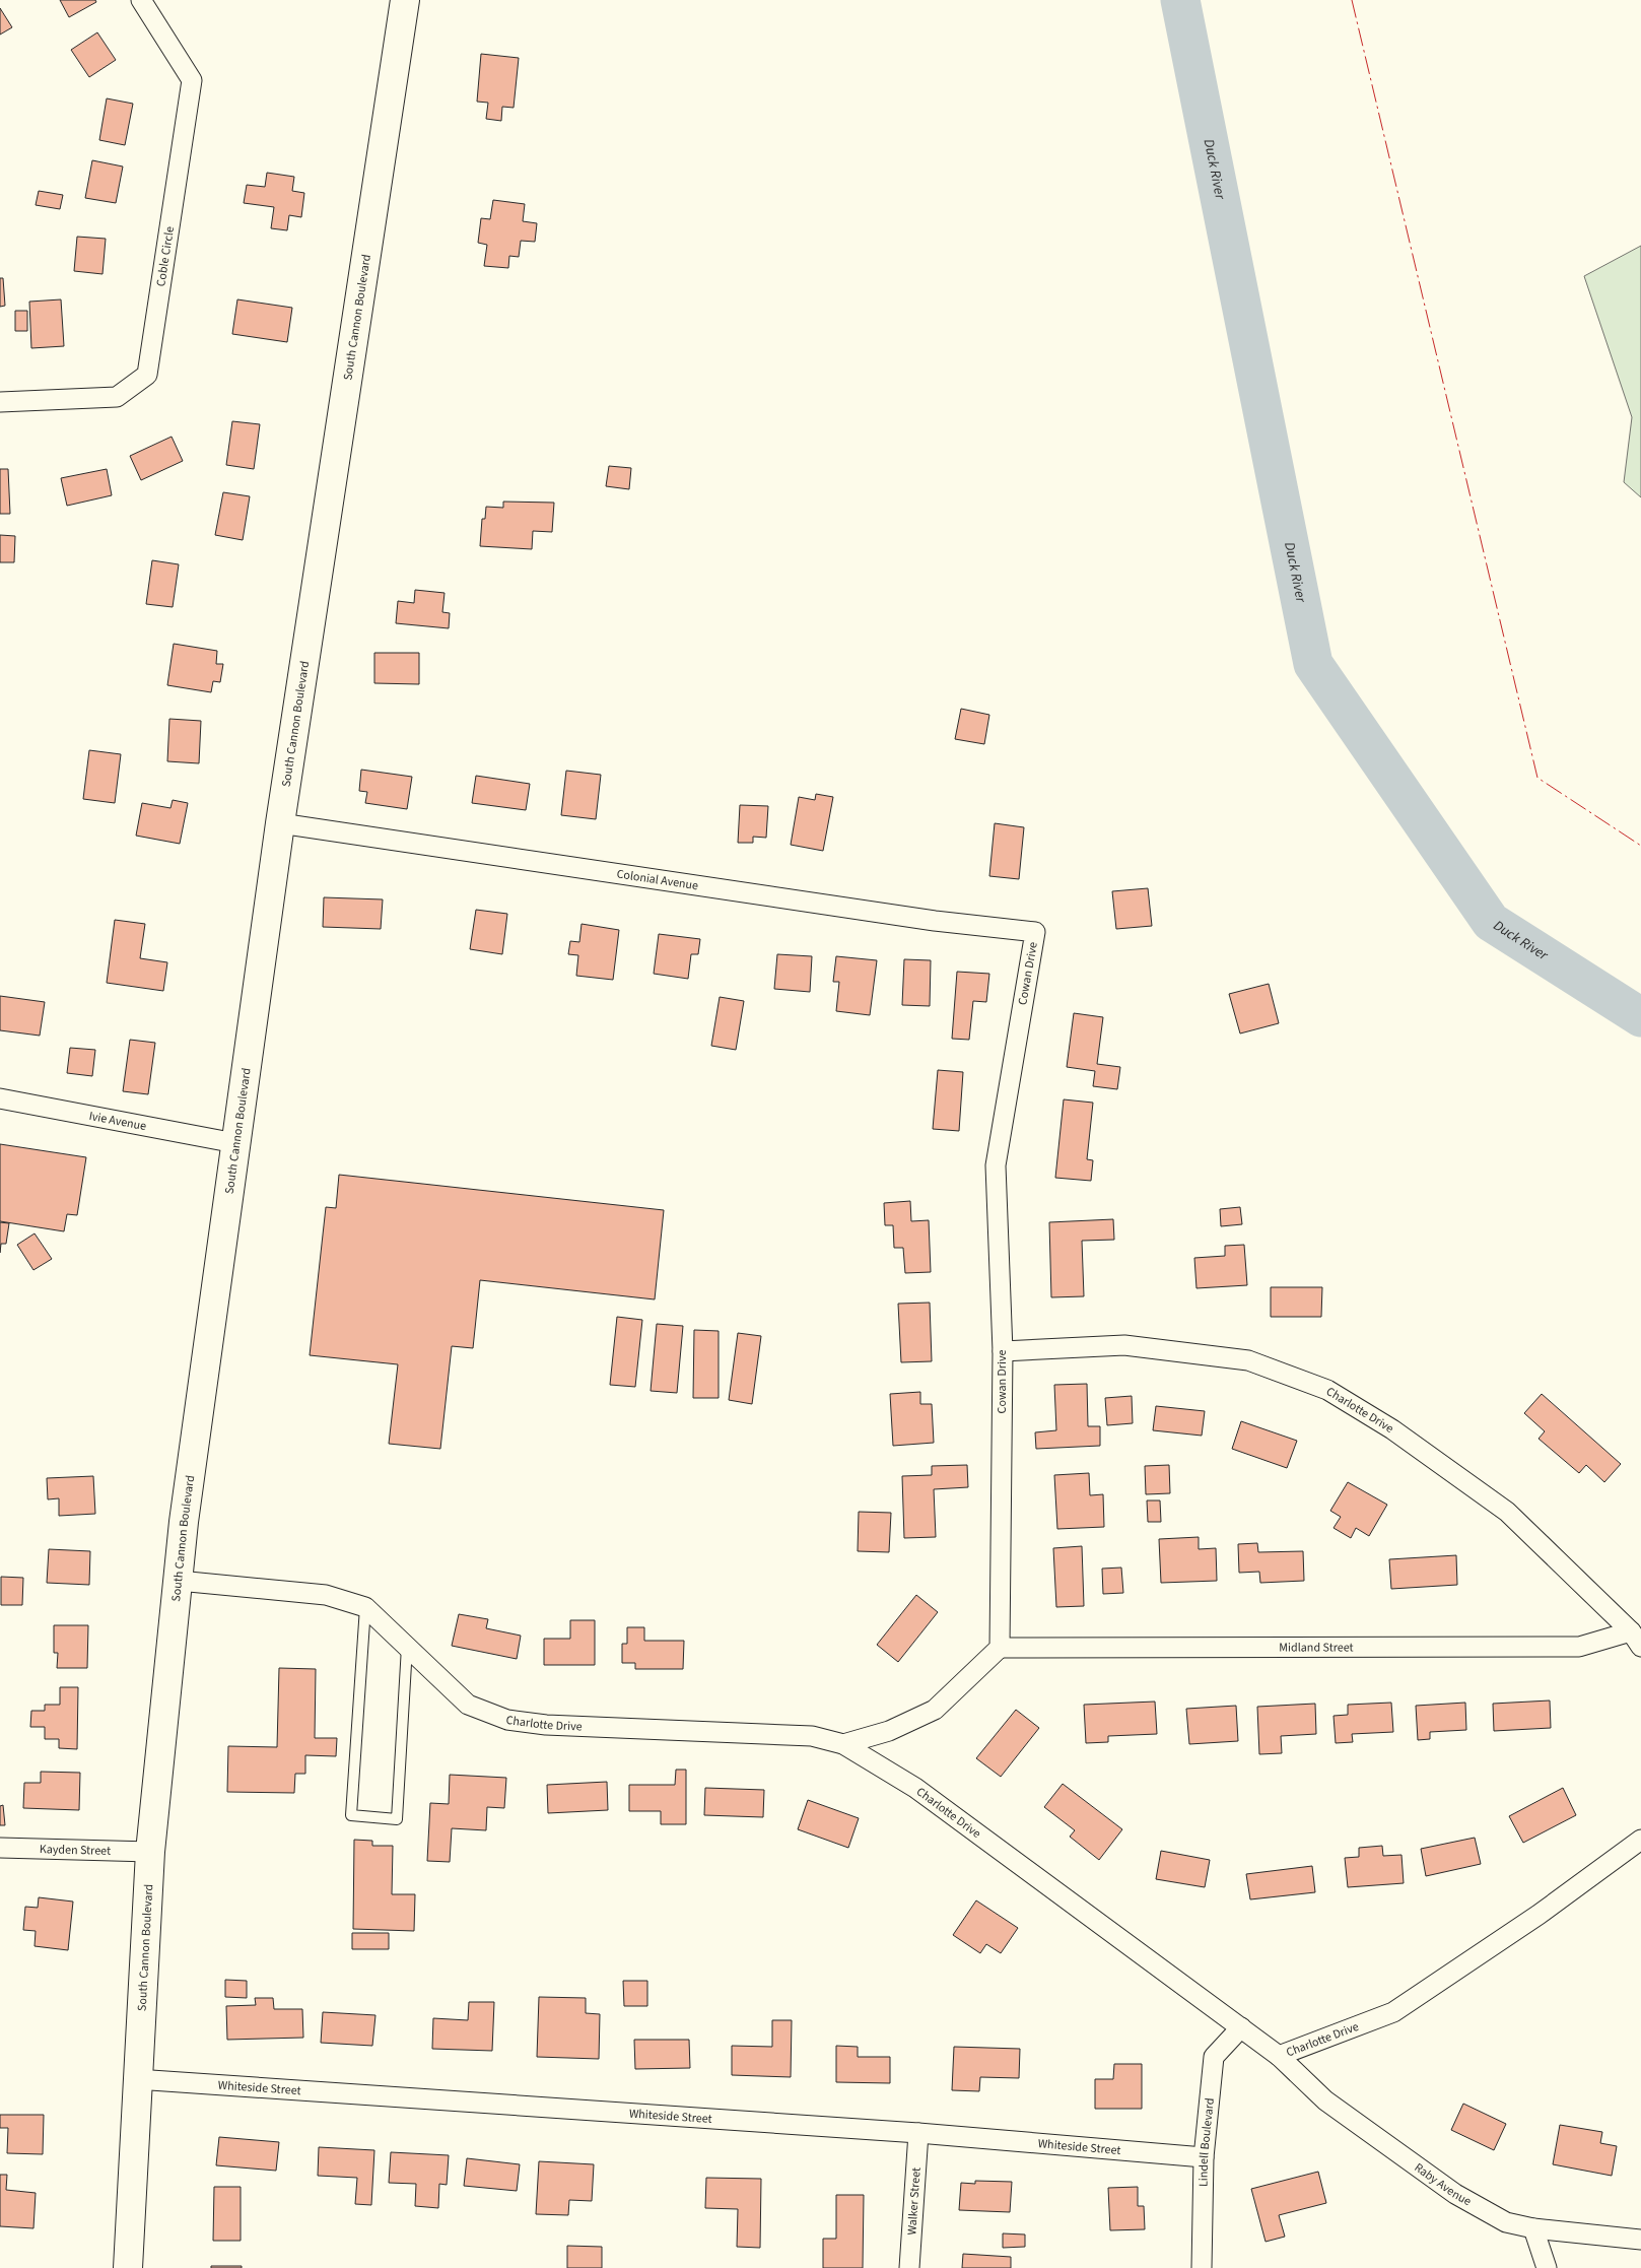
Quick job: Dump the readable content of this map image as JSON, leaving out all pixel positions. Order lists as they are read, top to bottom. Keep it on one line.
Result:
{"streets":{"highway":["South Cannon Boulevard"],"street":["Coble Circle","Colonial Avenue","Cowan Drive","Ivie Avenue","Charlotte Drive","Midland Street","Kayden Street","Whiteside Street","Lindell Boulevard","Raby Avenue","Walker Street"]},"crossings":[["South Cannon Boulevard","Colonial Avenue"],["South Cannon Boulevard","Ivie Avenue"],["South Cannon Boulevard","Charlotte Drive"],["South Cannon Boulevard","Kayden Street"],["South Cannon Boulevard","Whiteside Street"],["Colonial Avenue","Cowan Drive"],["Cowan Drive","Charlotte Drive"],["Cowan Drive","Midland Street"],["Charlotte Drive","Midland Street"],["Charlotte Drive","Lindell Boulevard"],["Charlotte Drive","Raby Avenue"],["Whiteside Street","Lindell Boulevard"],["Whiteside Street","Walker Street"]],"water":["Duck River"]}
